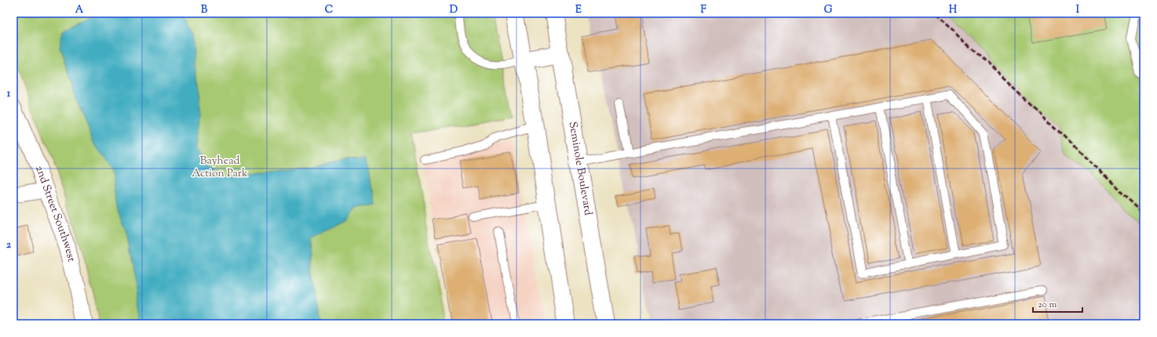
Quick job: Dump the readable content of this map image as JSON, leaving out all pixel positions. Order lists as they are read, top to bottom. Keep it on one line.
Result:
{"streets":{"main road":["Seminole Boulevard"],"street":["2nd Street Southwest"]},"parks":["Bayhead Action Park"],"scale_bar":"20 m","grid":{"columns":["A","B","C","D","E","F","G","H","I"],"rows":["1","2"]}}
